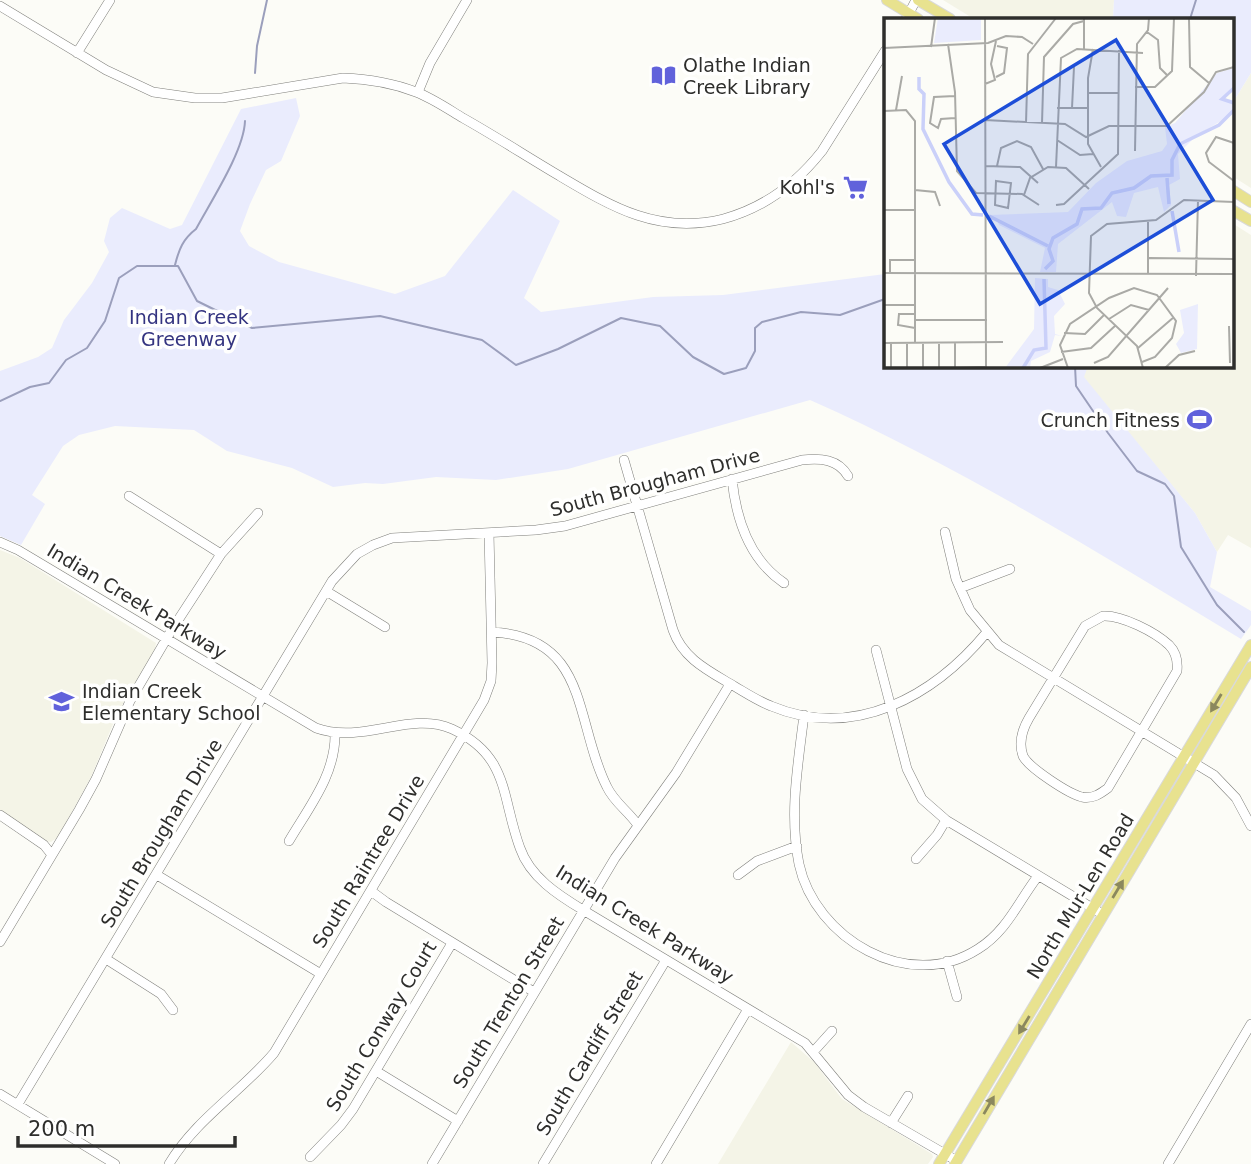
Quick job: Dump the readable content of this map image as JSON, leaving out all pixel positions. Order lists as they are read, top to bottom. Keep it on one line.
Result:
{"streets":{"main road":["North Mur-Len Road"],"street":["South Brougham Drive","Indian Creek Parkway","South Raintree Drive","South Trenton Street","South Conway Court","South Cardiff Street"]},"crossings":[["South Brougham Drive","Indian Creek Parkway"],["South Brougham Drive","South Raintree Drive"],["Indian Creek Parkway","South Raintree Drive"],["Indian Creek Parkway","North Mur-Len Road"],["Indian Creek Parkway","South Trenton Street"],["Indian Creek Parkway","South Cardiff Street"]],"parks":["Indian Creek Greenway"],"places":{"library":["Olathe Indian Creek Library"],"supermarket":["Kohl's"],"sports":["Crunch Fitness"],"school or university":["Indian Creek Elementary School"]},"scale_bar":"200 m"}
